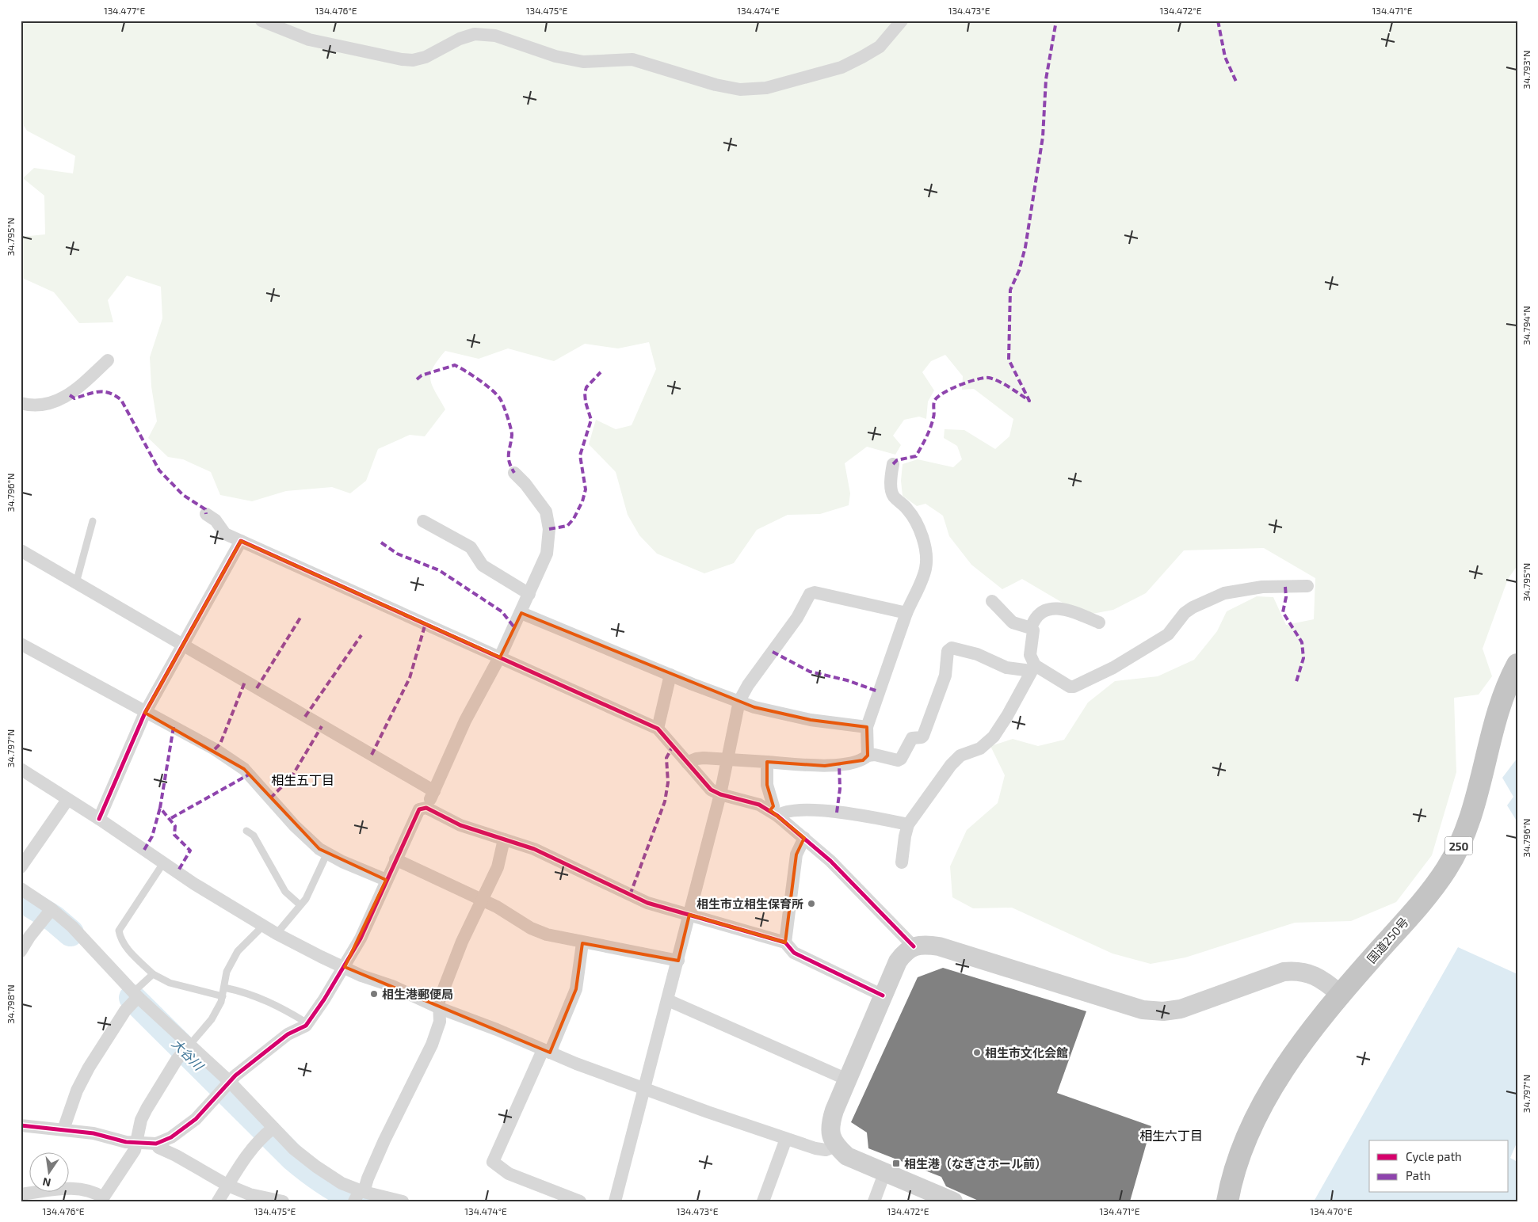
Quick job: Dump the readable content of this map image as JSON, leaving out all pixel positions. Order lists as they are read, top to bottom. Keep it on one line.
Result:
{"streets":{"highway":["250","国道250号"]},"districts":["相生五丁目","相生六丁目"],"water":["大谷川"],"places":{"other":["相生市立相生保育所","相生港郵便局","相生市文化会館"],"transit":["相生港（なぎさホール前）"]},"legend":["Cycle path","Path"],"north":"bottom","coordinates":["134.477°E","134.476°E","134.475°E","134.474°E","134.473°E","134.472°E","134.471°E","34.793°N","34.795°N","34.794°N","34.796°N","34.797°N","34.798°N","134.470°E"]}
